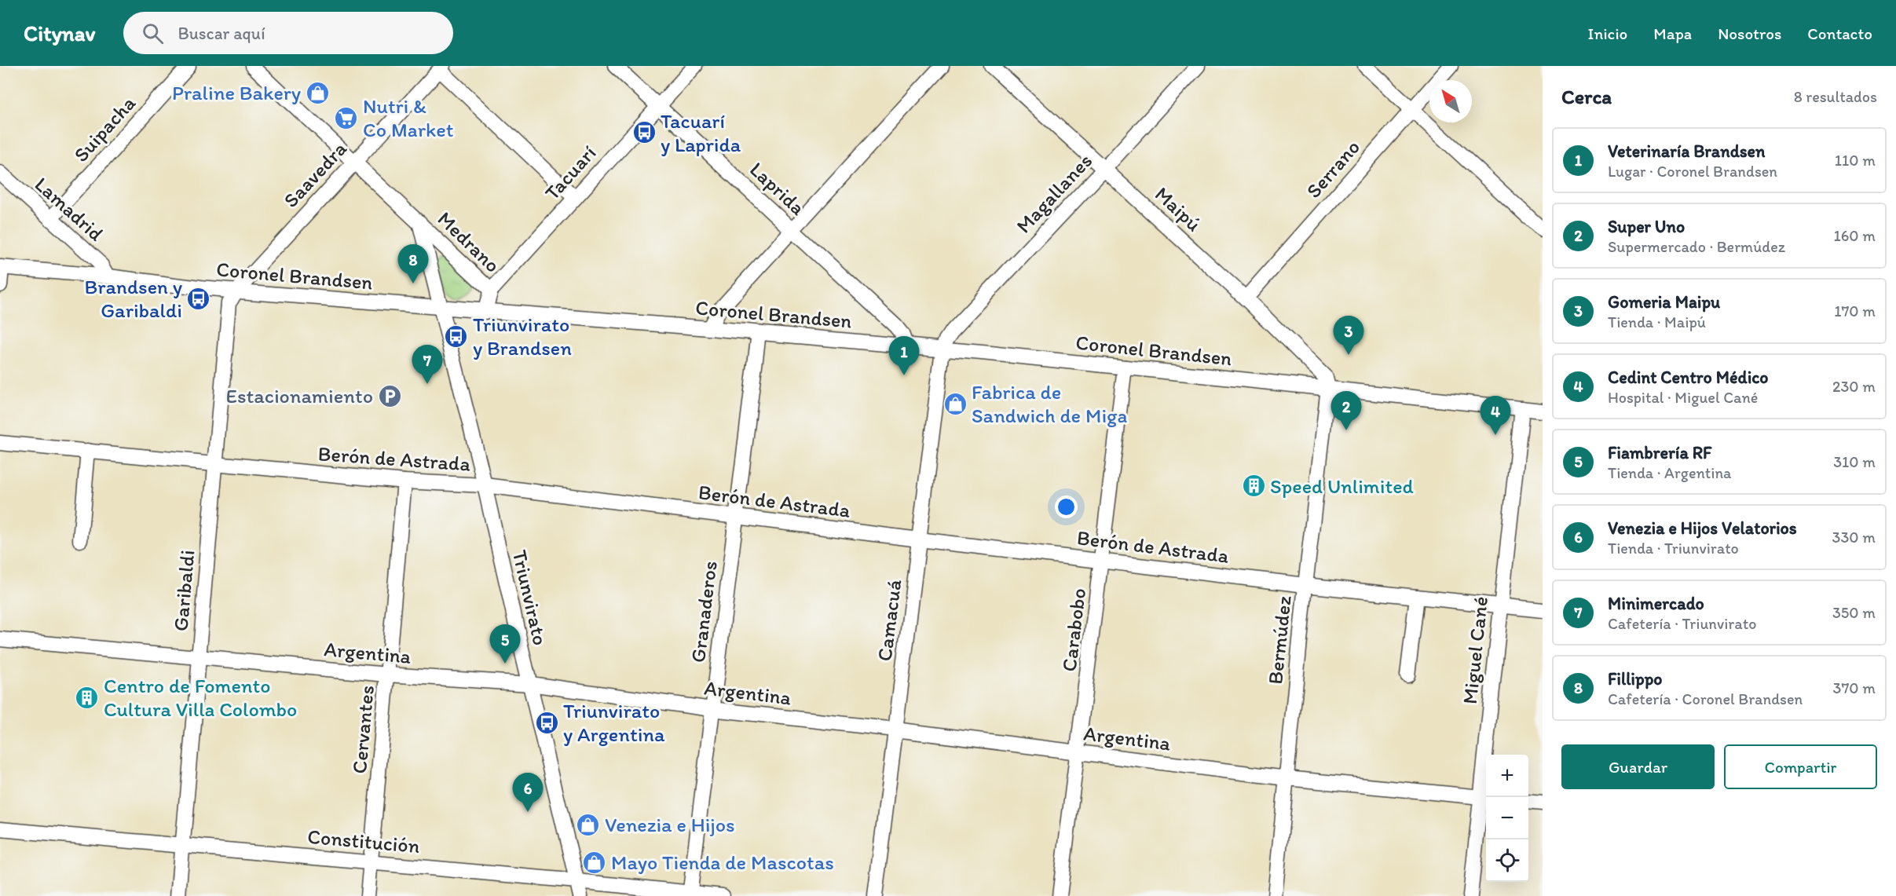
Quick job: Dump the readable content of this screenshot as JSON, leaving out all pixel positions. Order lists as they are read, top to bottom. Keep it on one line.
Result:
{"streets":{"street":["Suipacha","Serrano","Tacuarí","Saavedra","Laprida","Magallanes","Lamadrid","Maipú","Medrano","Coronel Brandsen","Berón de Astrada","Garibaldi","Triunvirato","Granaderos","Camacuá","Carabobo","Bermúdez","Miguel Cané","Argentina","Cervantes","Constitución"]},"crossings":[["Suipacha","Lamadrid"],["Serrano","Maipú"],["Tacuarí","Laprida"],["Tacuarí","Medrano"],["Tacuarí","Coronel Brandsen"],["Saavedra","Medrano"],["Saavedra","Coronel Brandsen"],["Saavedra","Garibaldi"],["Laprida","Coronel Brandsen"],["Magallanes","Maipú"],["Magallanes","Coronel Brandsen"],["Magallanes","Camacuá"],["Lamadrid","Coronel Brandsen"],["Maipú","Coronel Brandsen"],["Maipú","Bermúdez"],["Medrano","Coronel Brandsen"],["Medrano","Triunvirato"],["Coronel Brandsen","Garibaldi"],["Coronel Brandsen","Triunvirato"],["Coronel Brandsen","Granaderos"],["Coronel Brandsen","Camacuá"],["Coronel Brandsen","Carabobo"],["Coronel Brandsen","Bermúdez"],["Coronel Brandsen","Miguel Cané"],["Berón de Astrada","Garibaldi"],["Berón de Astrada","Triunvirato"],["Berón de Astrada","Granaderos"],["Berón de Astrada","Camacuá"],["Berón de Astrada","Carabobo"],["Berón de Astrada","Bermúdez"],["Berón de Astrada","Miguel Cané"],["Berón de Astrada","Cervantes"],["Garibaldi","Argentina"],["Garibaldi","Constitución"],["Triunvirato","Argentina"],["Triunvirato","Constitución"],["Granaderos","Argentina"],["Granaderos","Constitución"],["Camacuá","Argentina"],["Carabobo","Argentina"],["Bermúdez","Argentina"],["Miguel Cané","Argentina"],["Argentina","Cervantes"],["Cervantes","Constitución"]],"places":{"shop":["Praline Bakery","Fabrica de Sandwich de Miga","Venezia e Hijos","Mayo Tienda de Mascotas"],"supermarket":["Nutri & Co Market"],"bus stop":["Tacuarí y Laprida","Brandsen y Garibaldi","Triunvirato y Brandsen","Triunvirato y Argentina"],"parking":["Estacionamiento"],"building":["Speed Unlimited","Centro de Fomento Cultura Villa Colombo"]},"north":"top left","page":{"header":"Citynav","search":"Buscar aquí","nav":["Inicio","Mapa","Nosotros","Contacto"],"heading":["Cerca","8 resultados"],"list":[{"mark":"1","name":"Veterinaría Brandsen","note":"Lugar · Coronel Brandsen","value":"110 m"},{"mark":"2","name":"Super Uno","note":"Supermercado · Bermúdez","value":"160 m"},{"mark":"3","name":"Gomeria Maipu","note":"Tienda · Maipú","value":"170 m"},{"mark":"4","name":"Cedint Centro Médico","note":"Hospital · Miguel Cané","value":"230 m"},{"mark":"5","name":"Fiambrería RF","note":"Tienda · Argentina","value":"310 m"},{"mark":"6","name":"Venezia e Hijos Velatorios","note":"Tienda · Triunvirato","value":"330 m"},{"mark":"7","name":"Minimercado","note":"Cafetería · Triunvirato","value":"350 m"},{"mark":"8","name":"Fillippo","note":"Cafetería · Coronel Brandsen","value":"370 m"}],"pins":["8","3","1","7","2","4","5","6"],"buttons":["Guardar","Compartir"],"map_buttons":["+","−"]}}
